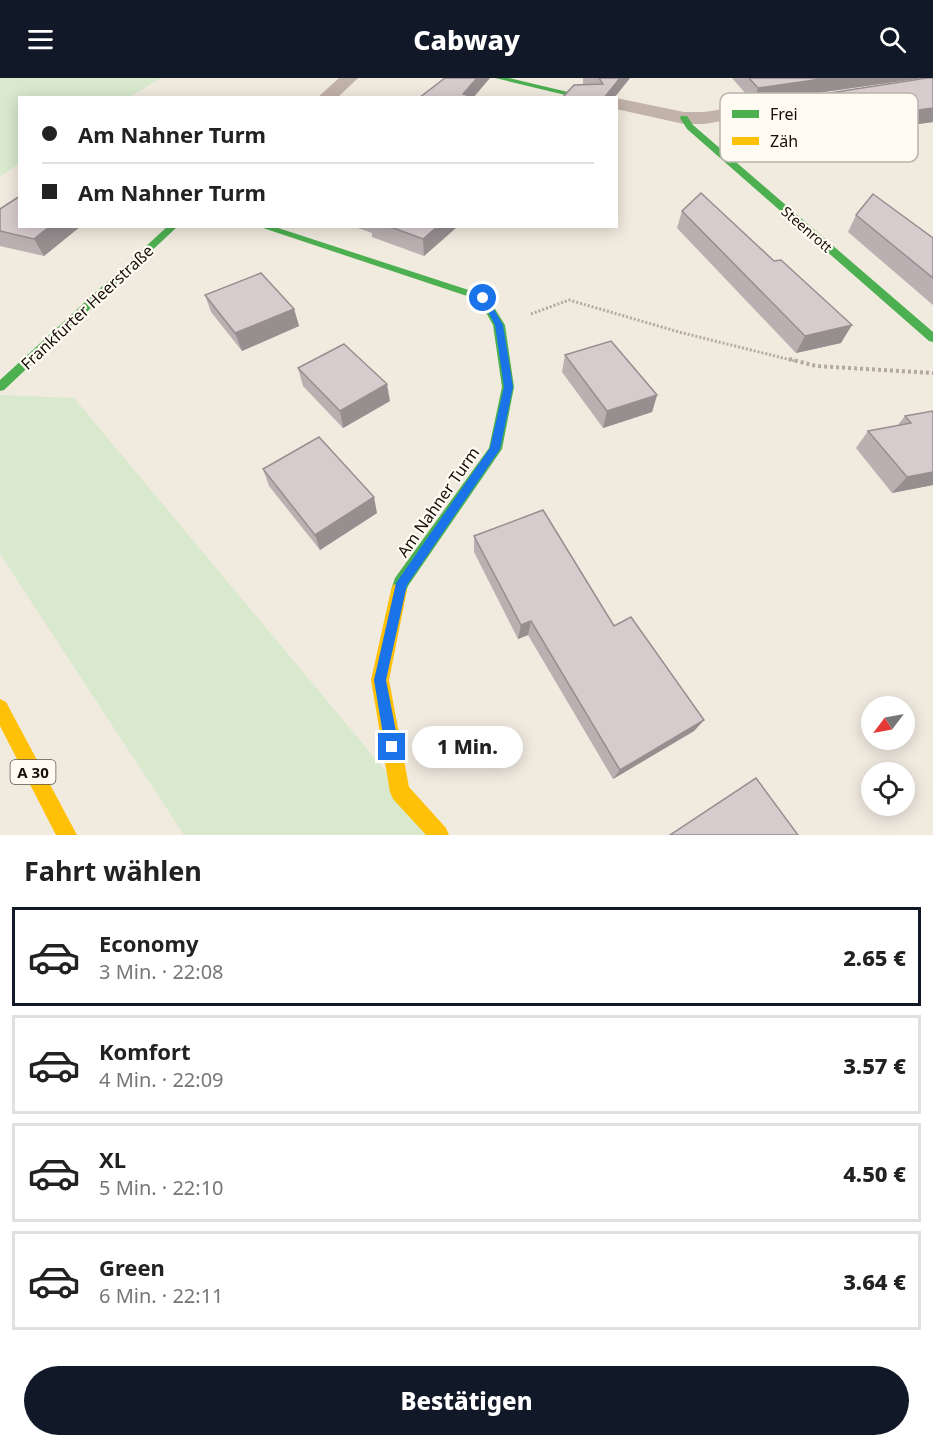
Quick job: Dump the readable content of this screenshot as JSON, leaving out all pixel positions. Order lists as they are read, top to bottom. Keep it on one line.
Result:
{"streets":{"main road":["Steenrott","Frankfurter Heerstraße","Am Nahner Turm","A 30"]},"legend":["Frei","Zäh"],"north":"bottom left","page":{"header":"Cabway","banner":["Am Nahner Turm","Am Nahner Turm"],"bubble":"1 Min.","heading":"Fahrt wählen","list":[{"name":"Economy","note":"3 Min. · 22:08","value":"2.65 €"},{"name":"Komfort","note":"4 Min. · 22:09","value":"3.57 €"},{"name":"XL","note":"5 Min. · 22:10","value":"4.50 €"},{"name":"Green","note":"6 Min. · 22:11","value":"3.64 €"}],"buttons":"Bestätigen"}}
